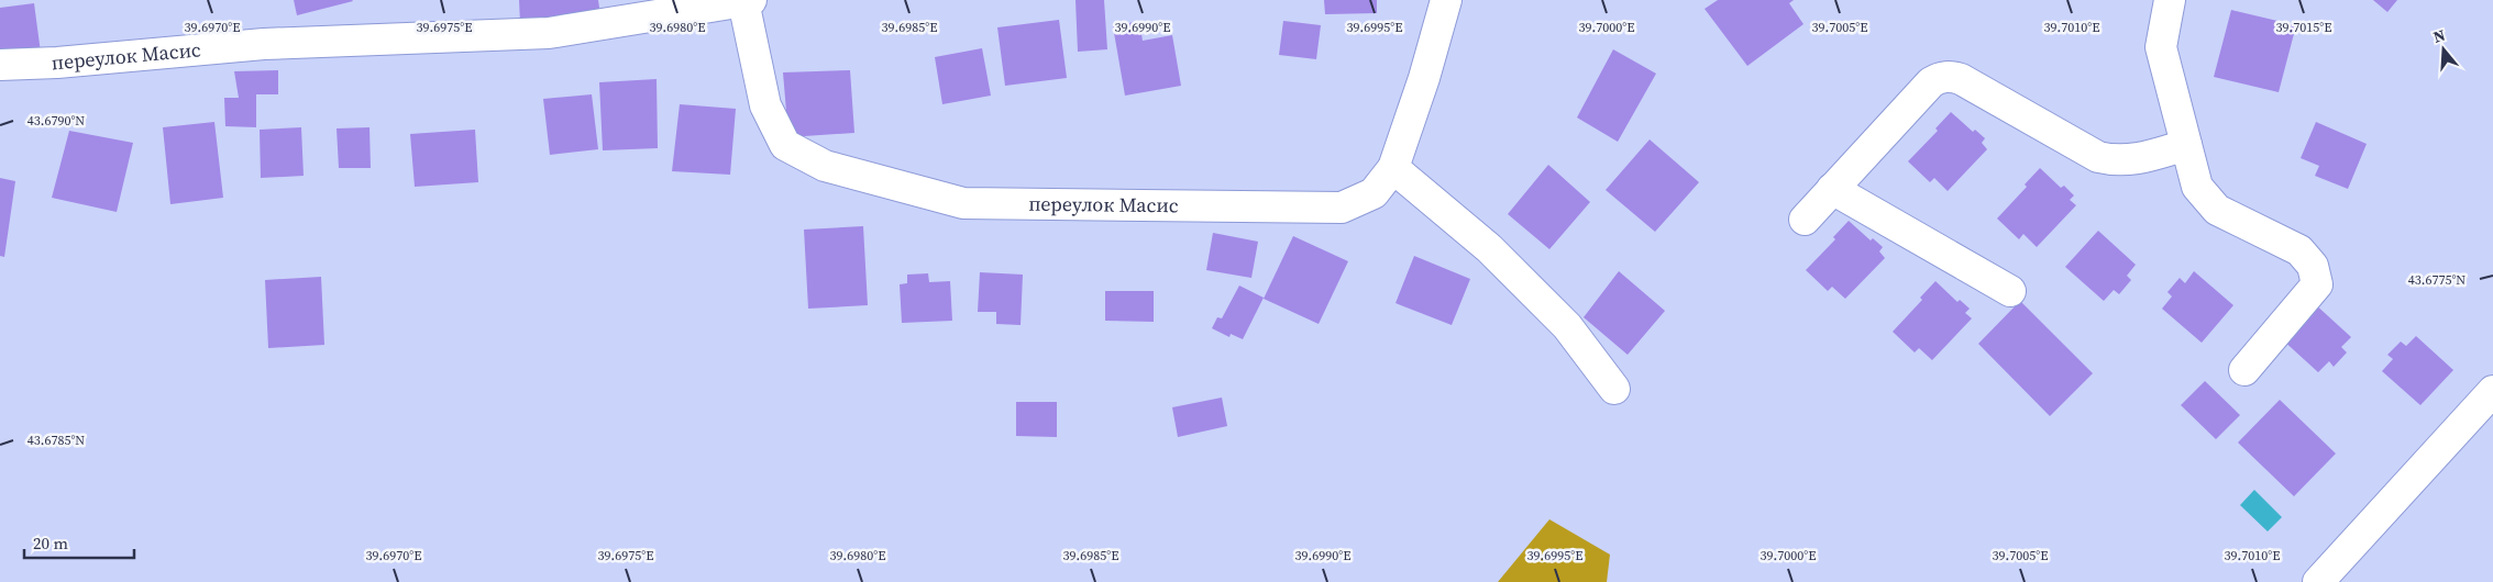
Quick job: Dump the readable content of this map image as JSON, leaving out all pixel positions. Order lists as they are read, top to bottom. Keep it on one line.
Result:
{"streets":{"street":["переулок Масис"]},"scale_bar":"20 m","north":"top","coordinates":["39.6970°E","39.6975°E","39.6980°E","39.6985°E","39.6990°E","39.6995°E","39.7000°E","39.7005°E","39.7010°E","39.7015°E","43.6790°N","43.6775°N","43.6785°N"]}
